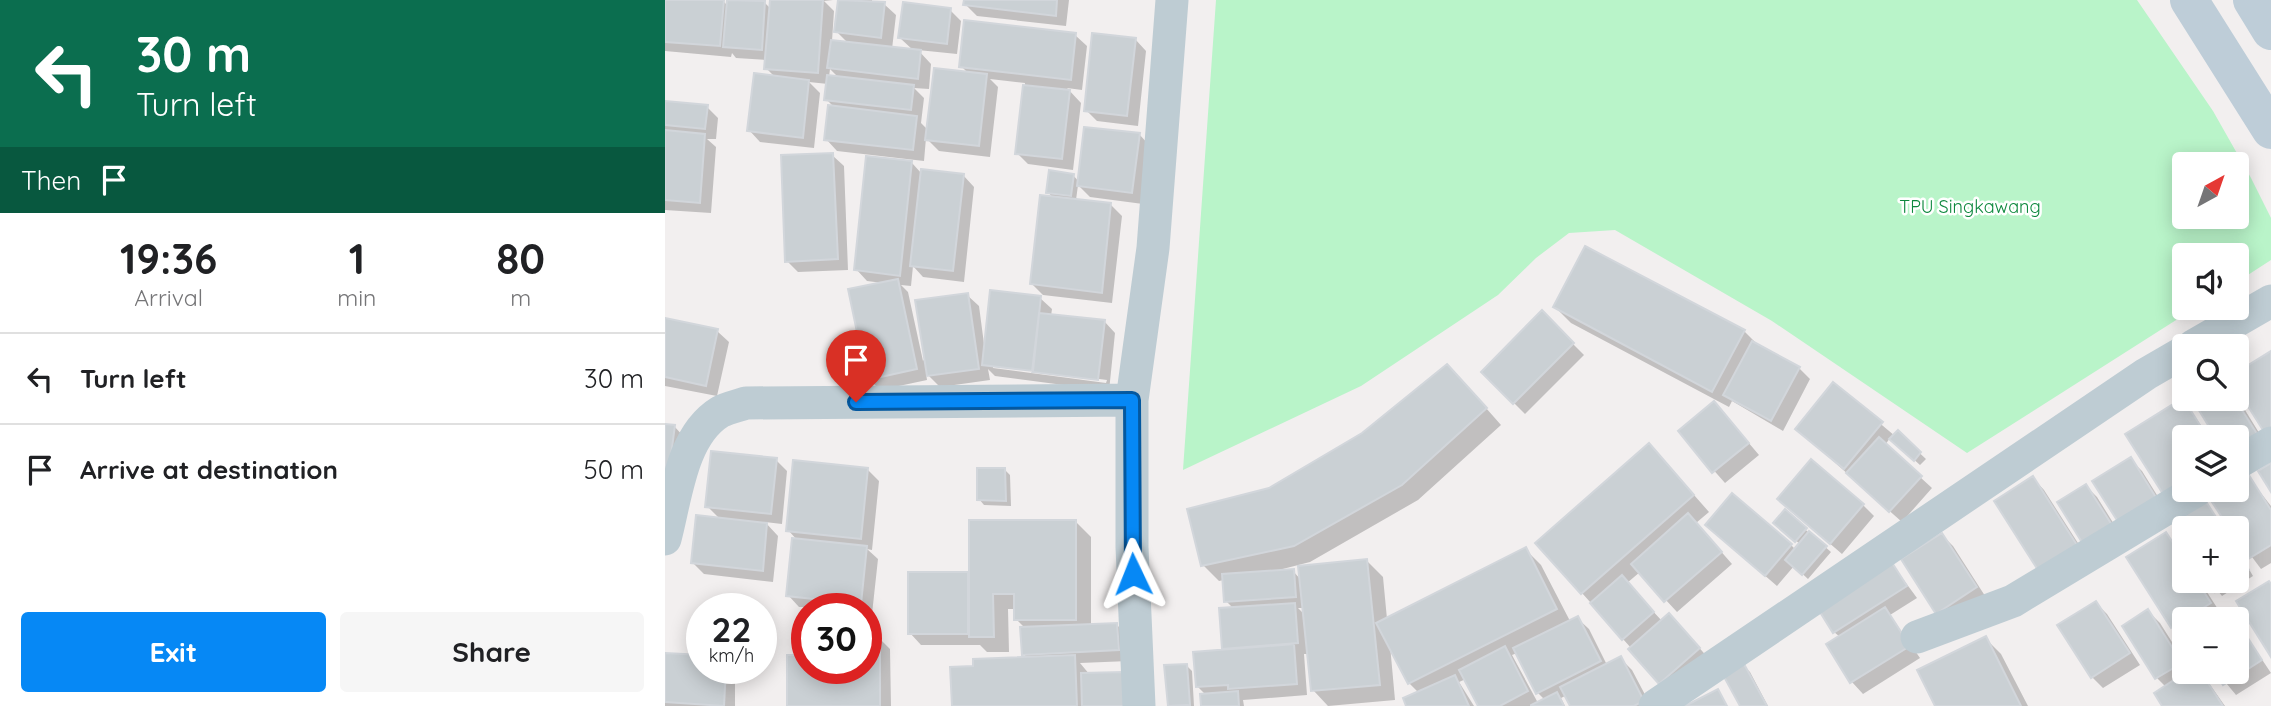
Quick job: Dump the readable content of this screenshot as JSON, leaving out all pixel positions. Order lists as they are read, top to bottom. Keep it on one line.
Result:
{"parks":["TPU Singkawang"],"north":"top right","page":{"turn":["30 m","Turn left"],"then":"Then","map_buttons":["+","−"],"eta":["19:36","Arrival","1","min","80","m"],"list":[{"name":"Turn left","value":"30 m"},{"name":"Arrive at destination","value":"50 m"}],"speed":"22 km/h","limit":"30","buttons":["Exit","Share"]}}
